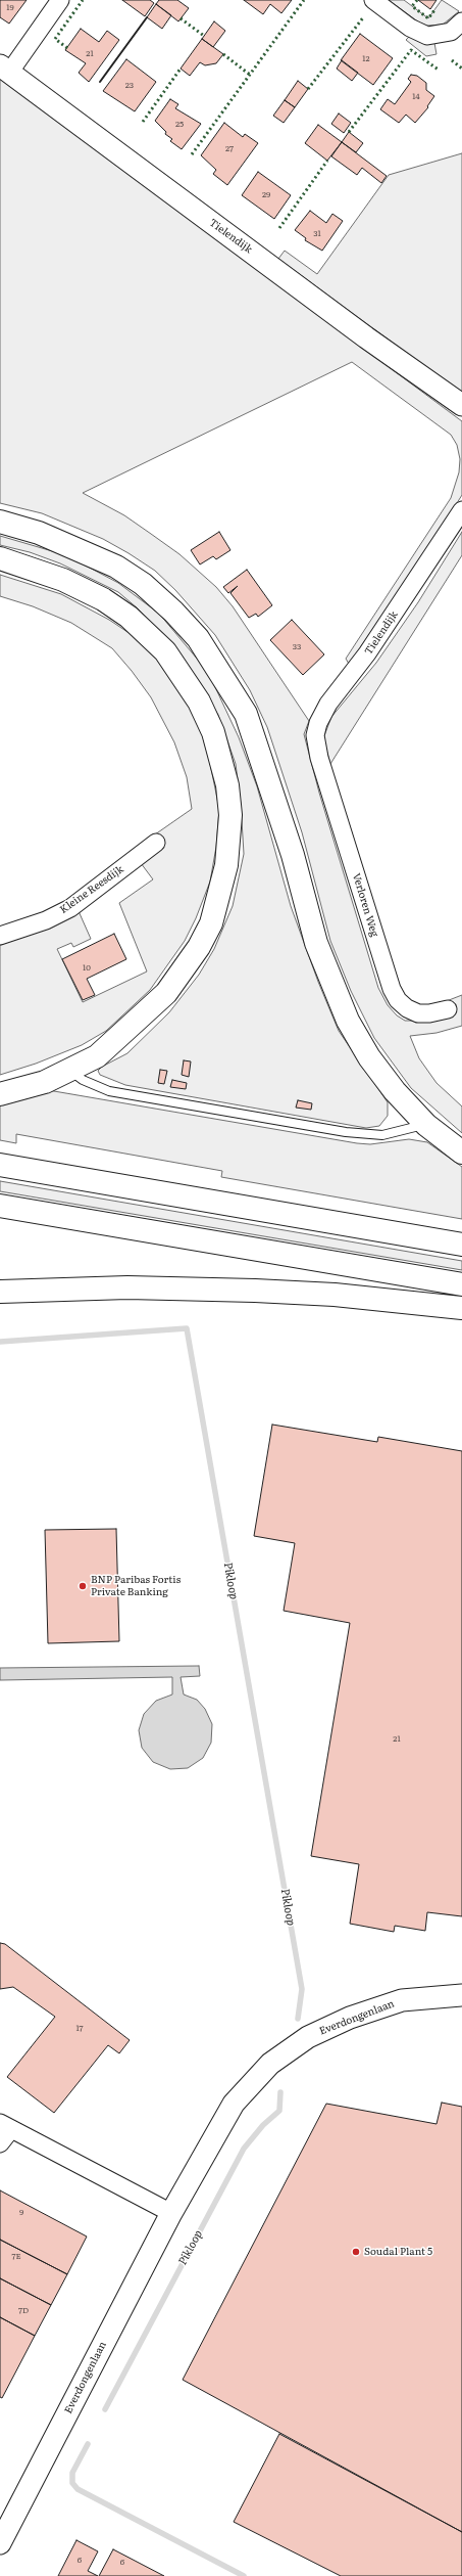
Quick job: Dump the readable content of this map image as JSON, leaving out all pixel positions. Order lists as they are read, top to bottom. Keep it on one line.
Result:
{"streets":{"street":["Tielendijk","Kleine Reesdijk","Verloren Weg","Everdongenlaan"]},"crossings":[["Tielendijk","Verloren Weg"]],"water":["Pikloop"],"places":["BNP Paribas Fortis Private Banking","Soudal Plant 5"],"house_numbers":["19","21","12","23","14","25","27","29","31","33","10","21","17","9","7E","7D","6","6"]}
